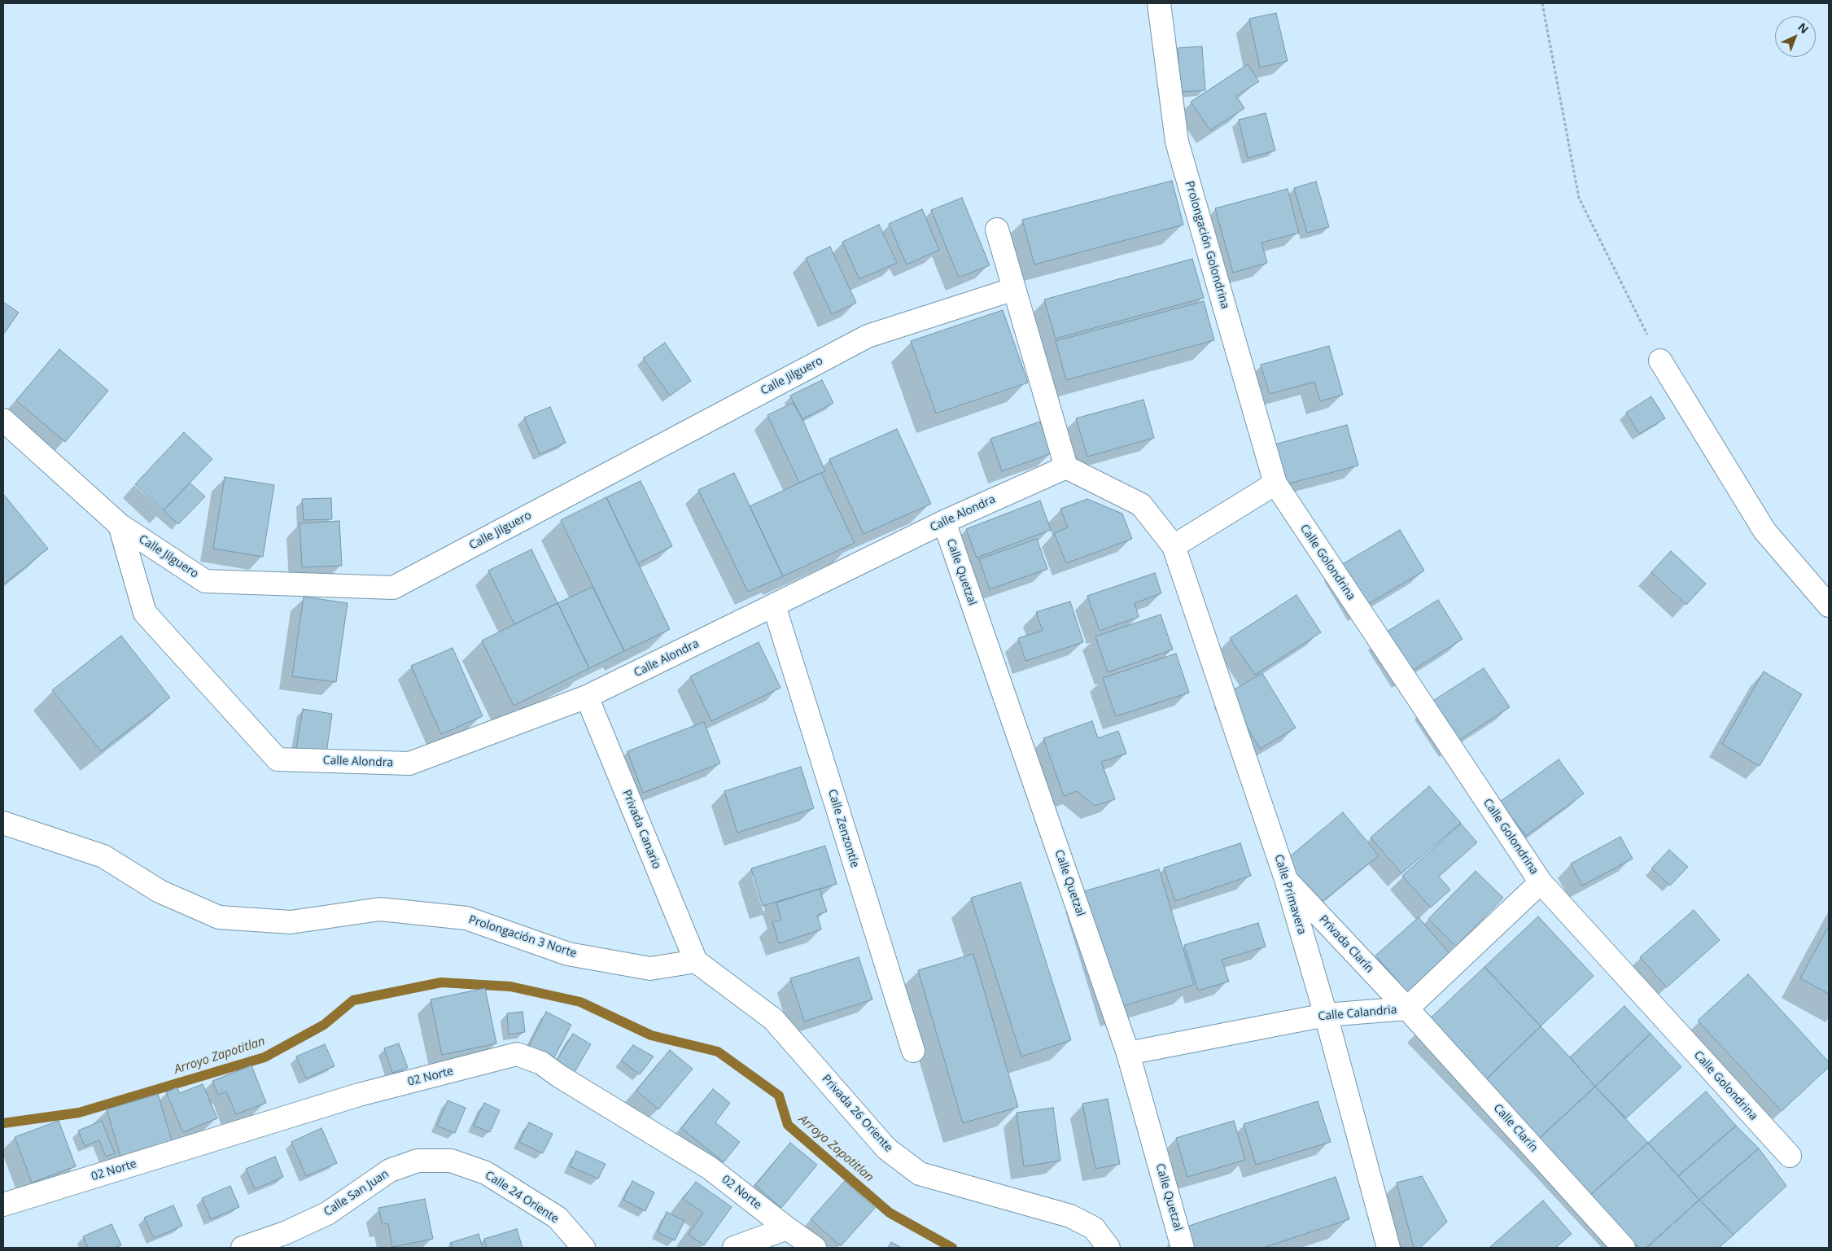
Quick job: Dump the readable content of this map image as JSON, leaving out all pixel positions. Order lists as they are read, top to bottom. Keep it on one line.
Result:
{"streets":{"street":["Prolongación Golondrina","Calle Jilguero","Calle Alondra","Calle Golondrina","Calle Quetzal","Calle Zenzontle","Privada Canario","Calle Primavera","Prolongación 3 Norte","Privada Clarín","Calle Calandria","02 Norte","Privada 26 Oriente","Calle Clarín","Calle San Juan","Calle 24 Oriente"]},"crossings":[["Prolongación Golondrina","Calle Golondrina"],["Calle Jilguero","Calle Alondra"],["Calle Alondra","Calle Quetzal"],["Calle Alondra","Calle Zenzontle"],["Calle Alondra","Privada Canario"],["Calle Golondrina","Calle Calandria"],["Calle Quetzal","Calle Calandria"],["Privada Canario","Prolongación 3 Norte"],["Privada Canario","Privada 26 Oriente"],["Calle Primavera","Privada Clarín"],["Calle Primavera","Calle Calandria"],["Prolongación 3 Norte","Privada 26 Oriente"],["Privada Clarín","Calle Calandria"],["Privada Clarín","Calle Clarín"],["Calle Calandria","Calle Clarín"],["Calle San Juan","Calle 24 Oriente"]],"water":["Arroyo Zapotitlan"],"north":"top right"}
